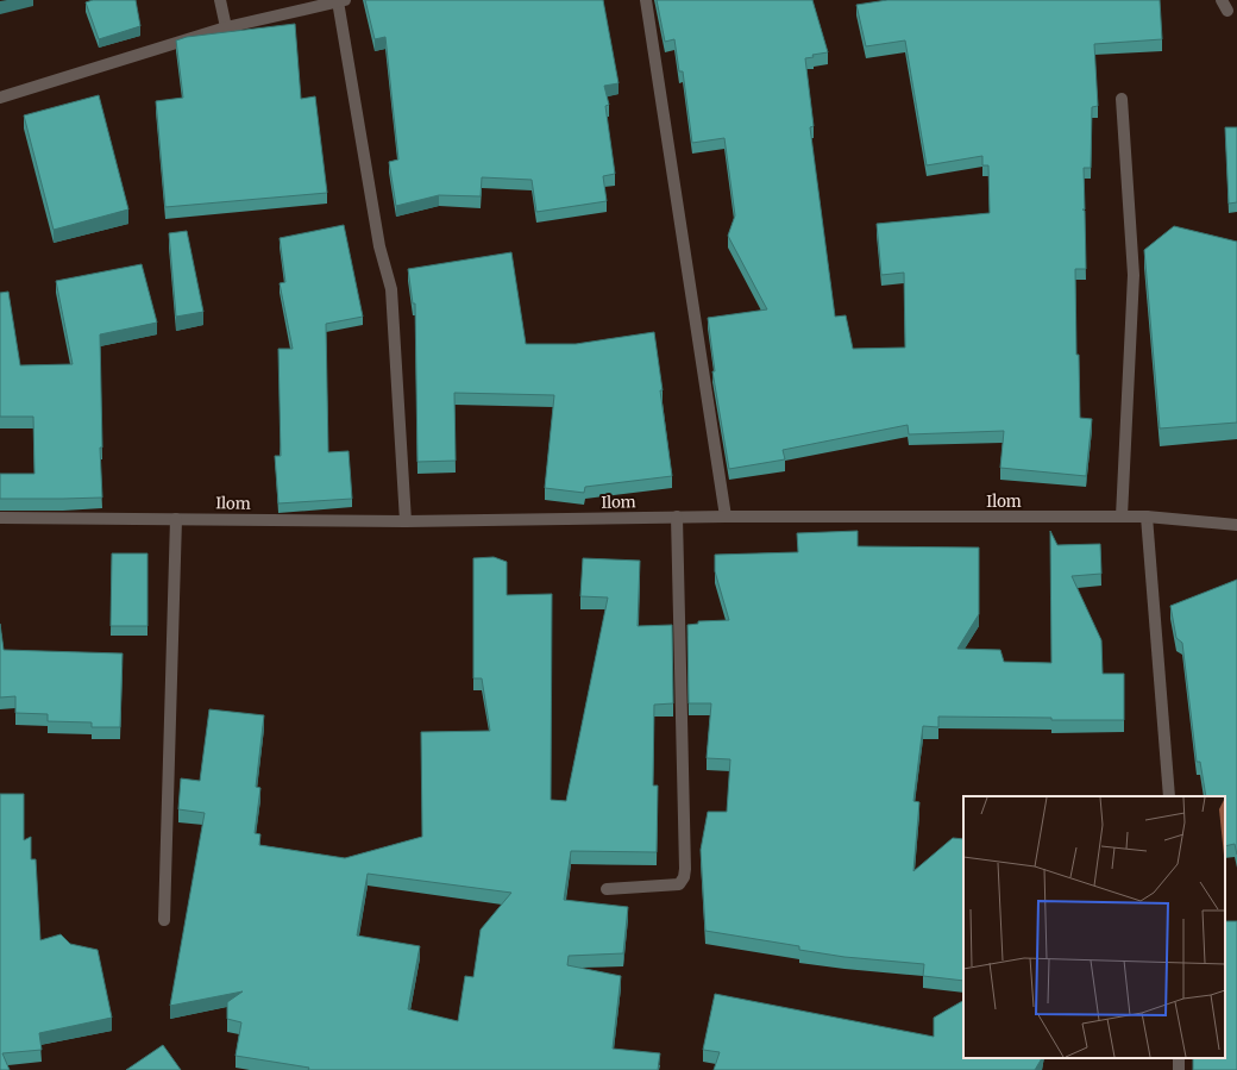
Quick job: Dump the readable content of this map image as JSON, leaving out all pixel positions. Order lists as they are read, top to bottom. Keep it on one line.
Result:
{"streets":{"street":["Ilom"]}}
